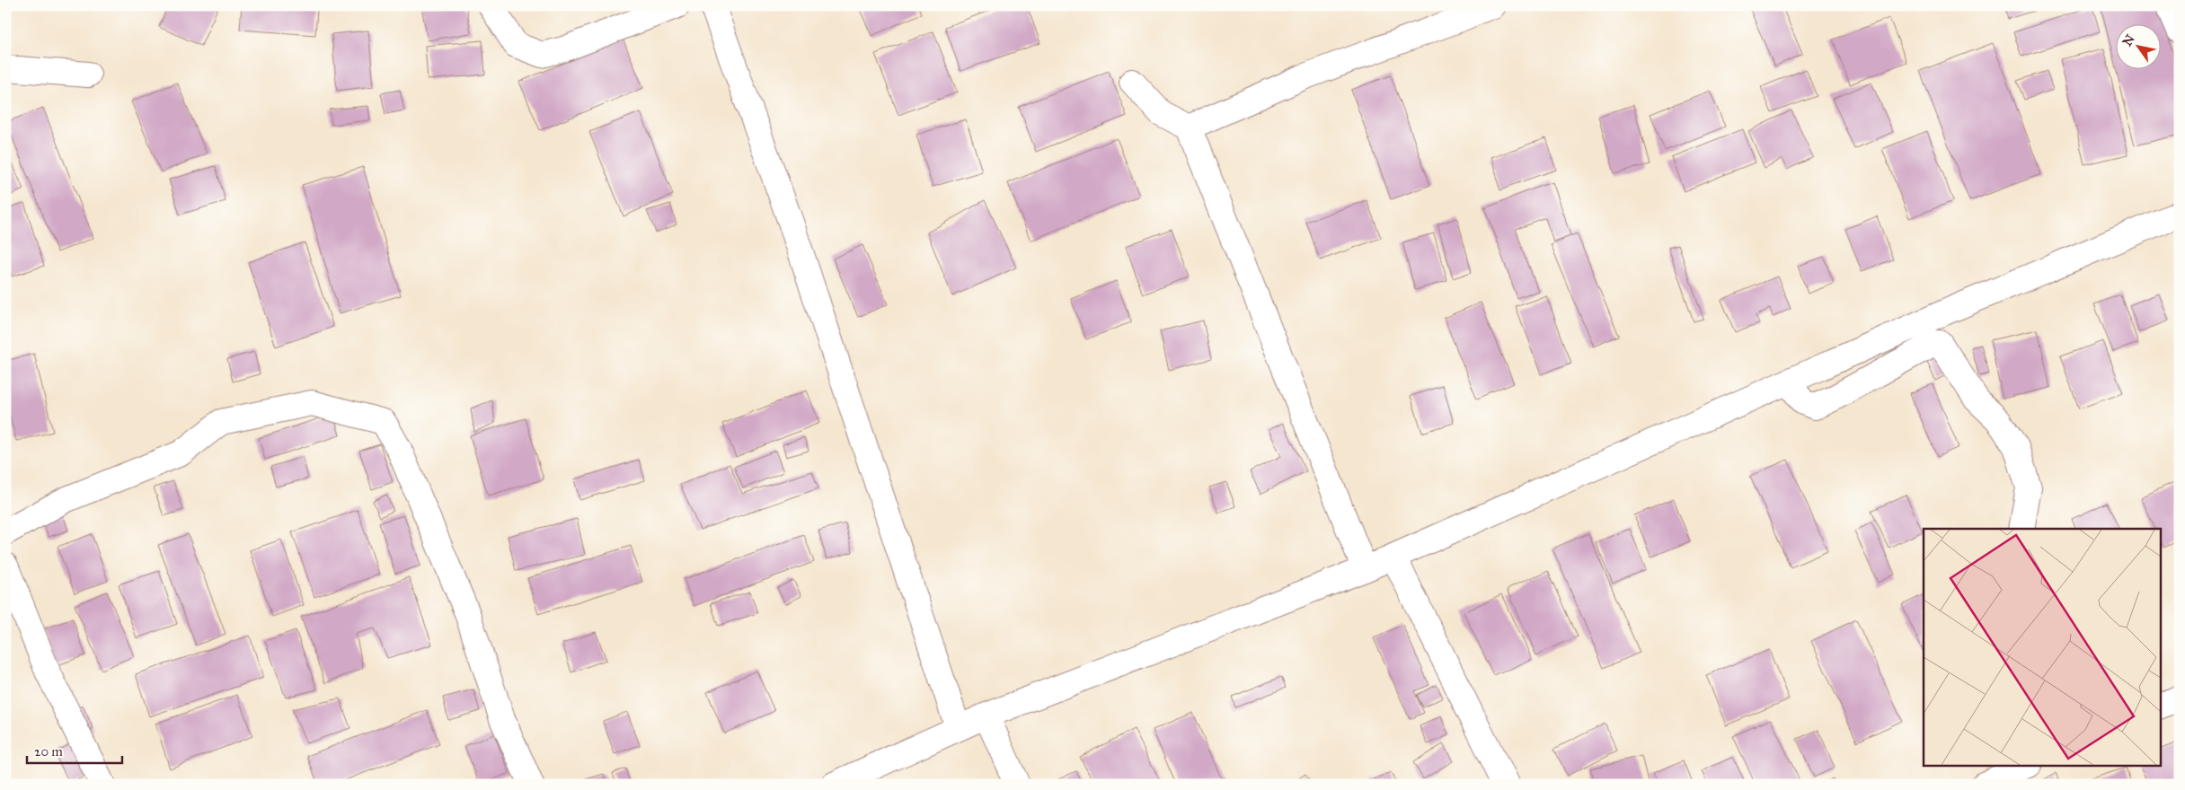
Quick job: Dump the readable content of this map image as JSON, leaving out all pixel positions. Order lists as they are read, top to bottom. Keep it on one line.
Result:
{"scale_bar":"20 m","north":"top left"}
